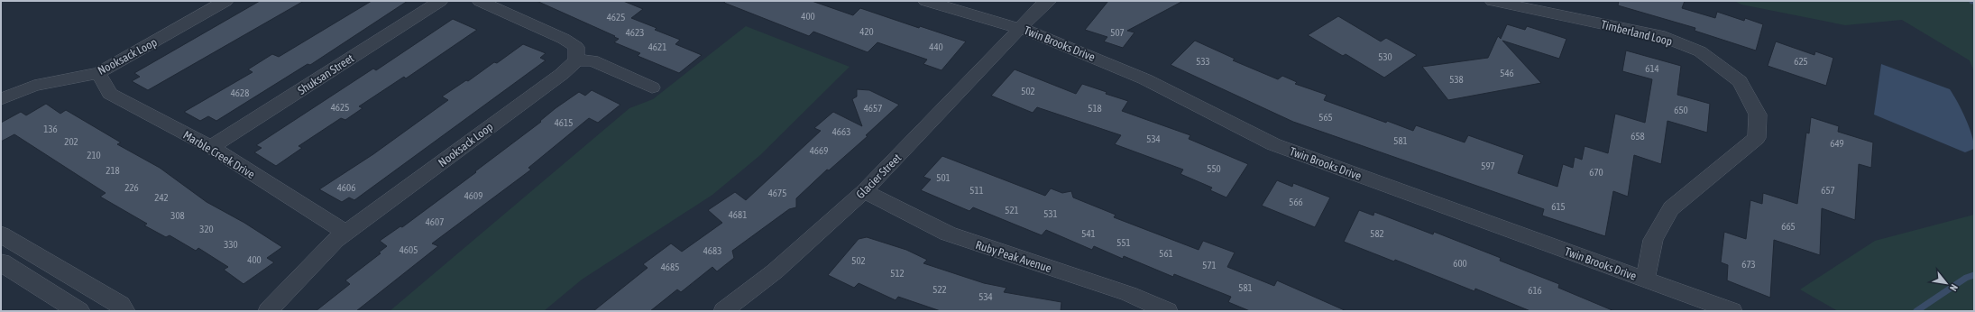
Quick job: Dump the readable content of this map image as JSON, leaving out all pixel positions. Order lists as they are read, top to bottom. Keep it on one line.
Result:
{"streets":{"street":["Timberland Loop","Twin Brooks Drive","Nooksack Loop","Shuksan Street","Marble Creek Drive","Glacier Street","Ruby Peak Avenue"]},"crossings":[["Timberland Loop","Twin Brooks Drive"],["Twin Brooks Drive","Glacier Street"],["Nooksack Loop","Marble Creek Drive"],["Shuksan Street","Marble Creek Drive"],["Glacier Street","Ruby Peak Avenue"]],"house_numbers":["400","4625","420","4623","507","4621","440","530","533","625","614","546","538","502","4628","4625","4657","518","650","565","4615","136","4663","658","534","581","202","649","4669","210","597","550","218","670","501","226","4606","511","657","4675","4609","242","566","615","521","531","4681","308","4607","665","320","541","582","551","330","4605","4683","561","400","502","600","673","571","4685","512","581","522","616","534"],"north":"bottom right"}
